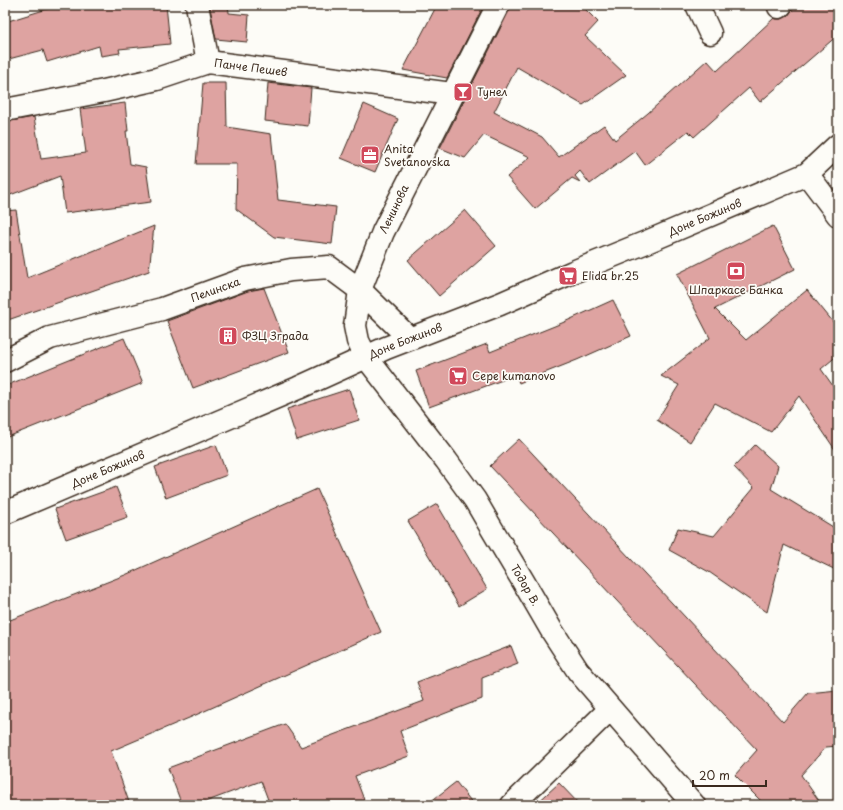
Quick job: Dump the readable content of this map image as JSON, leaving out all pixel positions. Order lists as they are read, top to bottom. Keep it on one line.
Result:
{"streets":{"street":["Панче Пешев","Ленинова","Доне Божинов","Пелинска","Тодор В."]},"crossings":[["Панче Пешев","Ленинова"],["Ленинова","Доне Божинов"],["Ленинова","Пелинска"],["Ленинова","Тодор В."],["Доне Божинов","Пелинска"],["Доне Божинов","Тодор В."]],"places":{"bar":["Тунел"],"office":["Anita Svetanovska"],"bank":["Шпаркасе Банка"],"supermarket":["Elida br.25","Cepe kumanovo"],"building":["ФЗЦ Зграда"]},"scale_bar":"20 m"}
